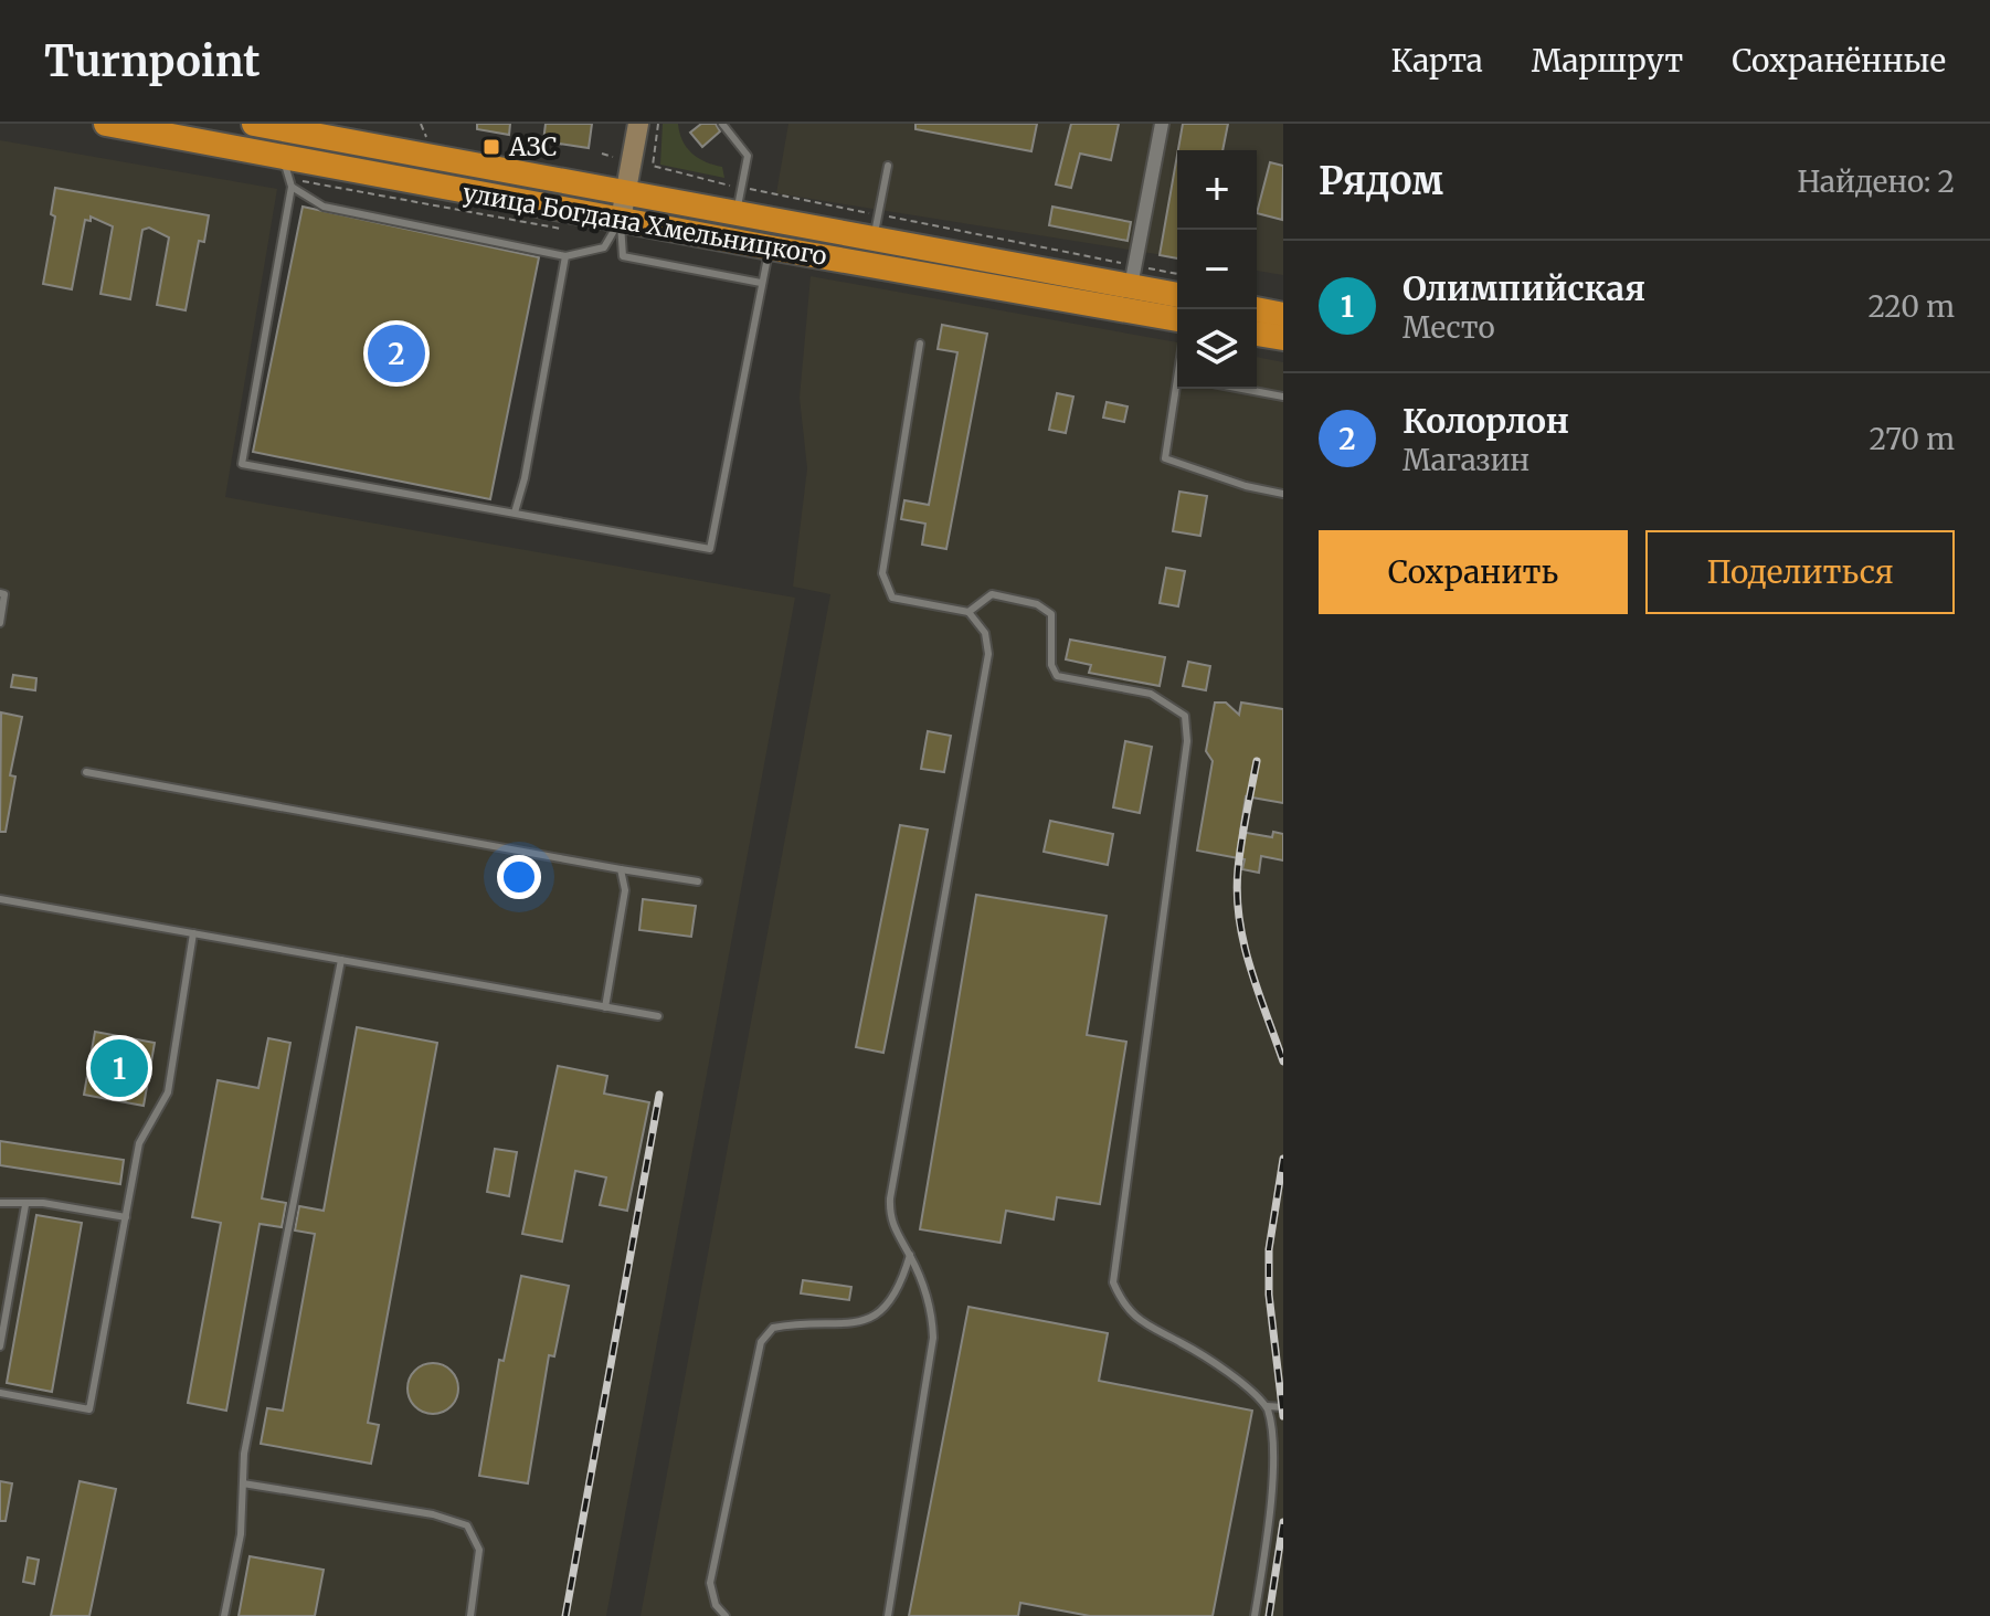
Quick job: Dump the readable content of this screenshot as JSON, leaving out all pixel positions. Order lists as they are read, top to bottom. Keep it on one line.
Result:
{"streets":{"highway":["улица Богдана Хмельницкого"]},"places":{"transit":["АЗС"]},"page":{"header":"Turnpoint","nav":["Карта","Маршрут","Сохранённые"],"heading":["Рядом","Найдено: 2"],"map_buttons":["+","−"],"list":[{"mark":"1","name":"Олимпийская","note":"Место","value":"220 m"},{"mark":"2","name":"Колорлон","note":"Магазин","value":"270 m"}],"pins":["2","1"],"buttons":["Сохранить","Поделиться"]}}
